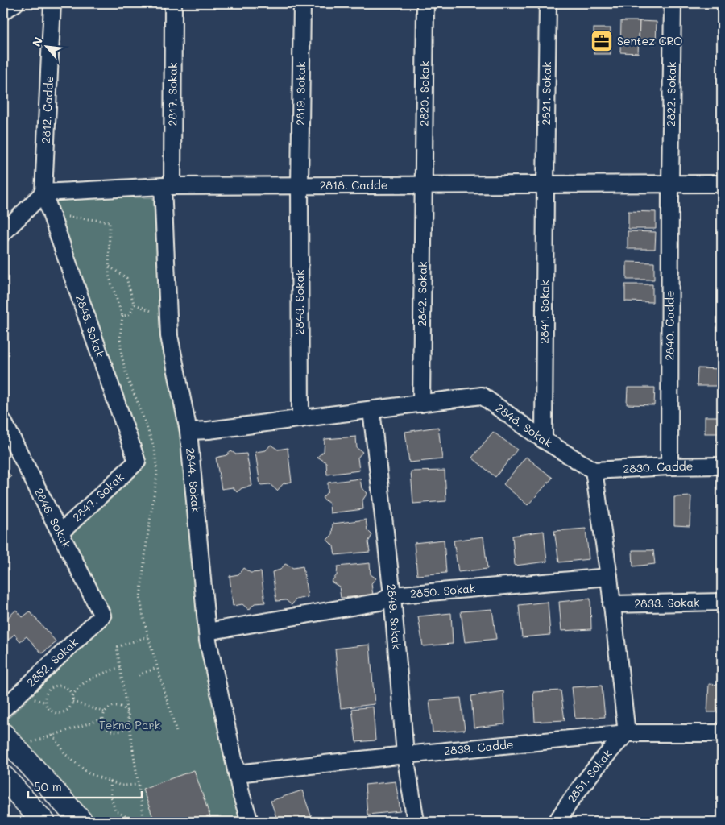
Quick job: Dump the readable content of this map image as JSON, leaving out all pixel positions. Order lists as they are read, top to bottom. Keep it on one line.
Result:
{"streets":{"street":["2820. Sokak","2821. Sokak","2822. Sokak","2817. Sokak","2819. Sokak","2812. Cadde","2818. Cadde","2842. Sokak","2843. Sokak","2841. Sokak","2840. Cadde","2845. Sokak","2848. Sokak","2830. Cadde","2844. Sokak","2847. Sokak","2846. Sokak","2850. Sokak","2833. Sokak","2849. Sokak","2852. Sokak","2839. Cadde","2851. Sokak"]},"crossings":[["2820. Sokak","2818. Cadde"],["2820. Sokak","2842. Sokak"],["2821. Sokak","2818. Cadde"],["2821. Sokak","2841. Sokak"],["2822. Sokak","2818. Cadde"],["2822. Sokak","2840. Cadde"],["2817. Sokak","2818. Cadde"],["2817. Sokak","2844. Sokak"],["2819. Sokak","2818. Cadde"],["2819. Sokak","2843. Sokak"],["2812. Cadde","2818. Cadde"],["2812. Cadde","2845. Sokak"],["2818. Cadde","2842. Sokak"],["2818. Cadde","2843. Sokak"],["2818. Cadde","2841. Sokak"],["2818. Cadde","2840. Cadde"],["2818. Cadde","2845. Sokak"],["2818. Cadde","2844. Sokak"],["2842. Sokak","2848. Sokak"],["2843. Sokak","2848. Sokak"],["2841. Sokak","2848. Sokak"],["2840. Cadde","2830. Cadde"],["2845. Sokak","2847. Sokak"],["2848. Sokak","2830. Cadde"],["2848. Sokak","2844. Sokak"],["2848. Sokak","2849. Sokak"],["2844. Sokak","2850. Sokak"],["2844. Sokak","2839. Cadde"],["2847. Sokak","2846. Sokak"],["2846. Sokak","2852. Sokak"],["2850. Sokak","2849. Sokak"],["2849. Sokak","2839. Cadde"],["2839. Cadde","2851. Sokak"]],"parks":["Tekno Park"],"places":{"office":["Sentez CRO"]},"scale_bar":"50 m","north":"top left"}
